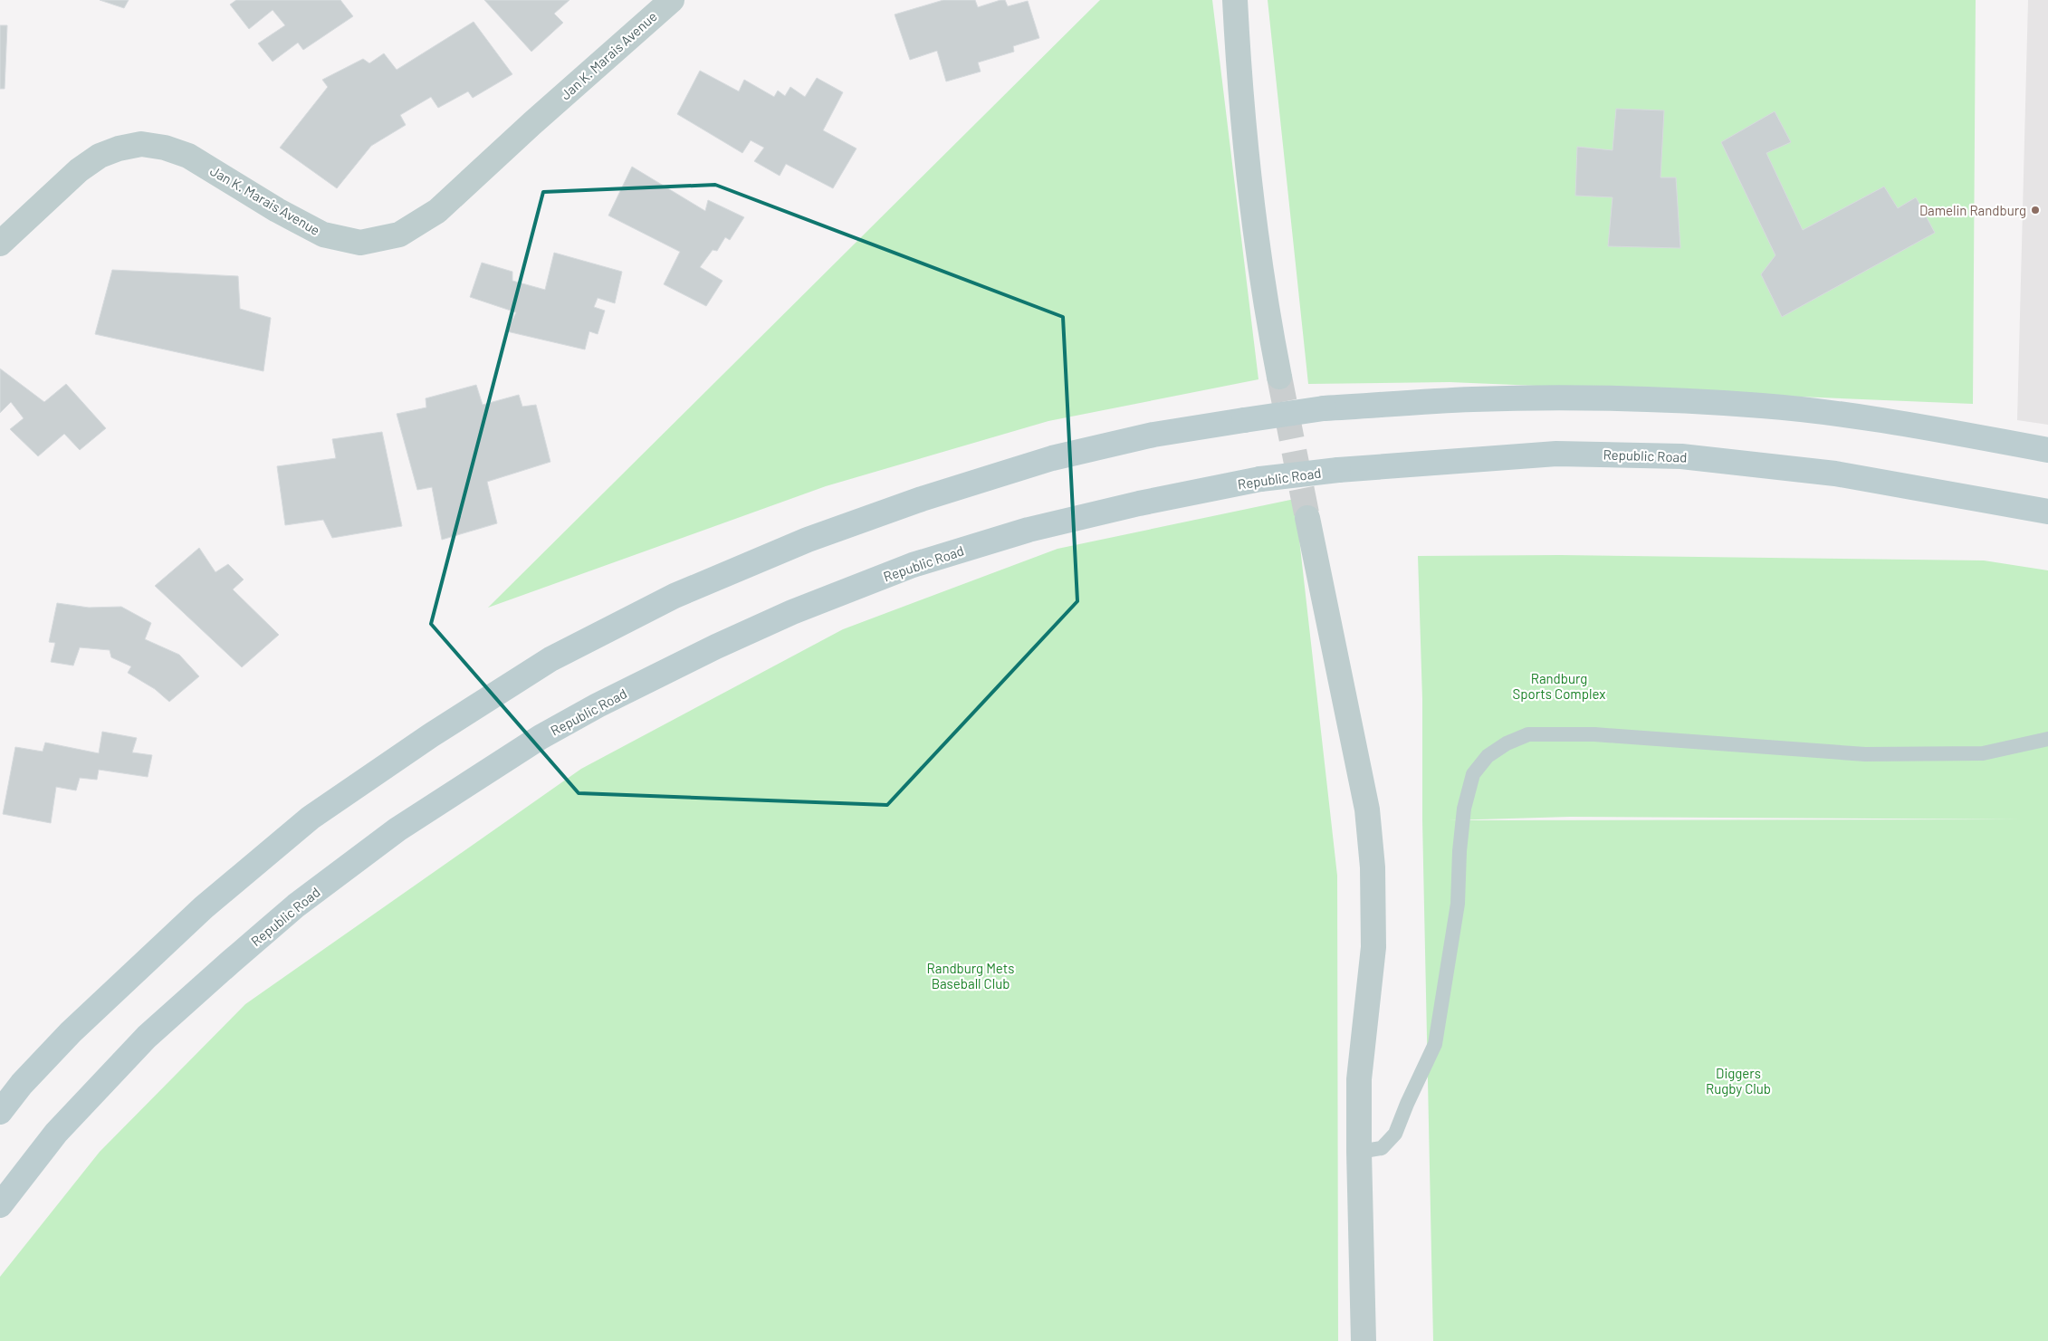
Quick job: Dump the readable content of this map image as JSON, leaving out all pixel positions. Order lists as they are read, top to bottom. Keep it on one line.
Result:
{"streets":{"main road":["Republic Road"],"street":["Jan K. Marais Avenue"]},"parks":["Randburg Sports Complex","Randburg Mets Baseball Club","Diggers Rugby Club"],"places":["Damelin Randburg"]}
